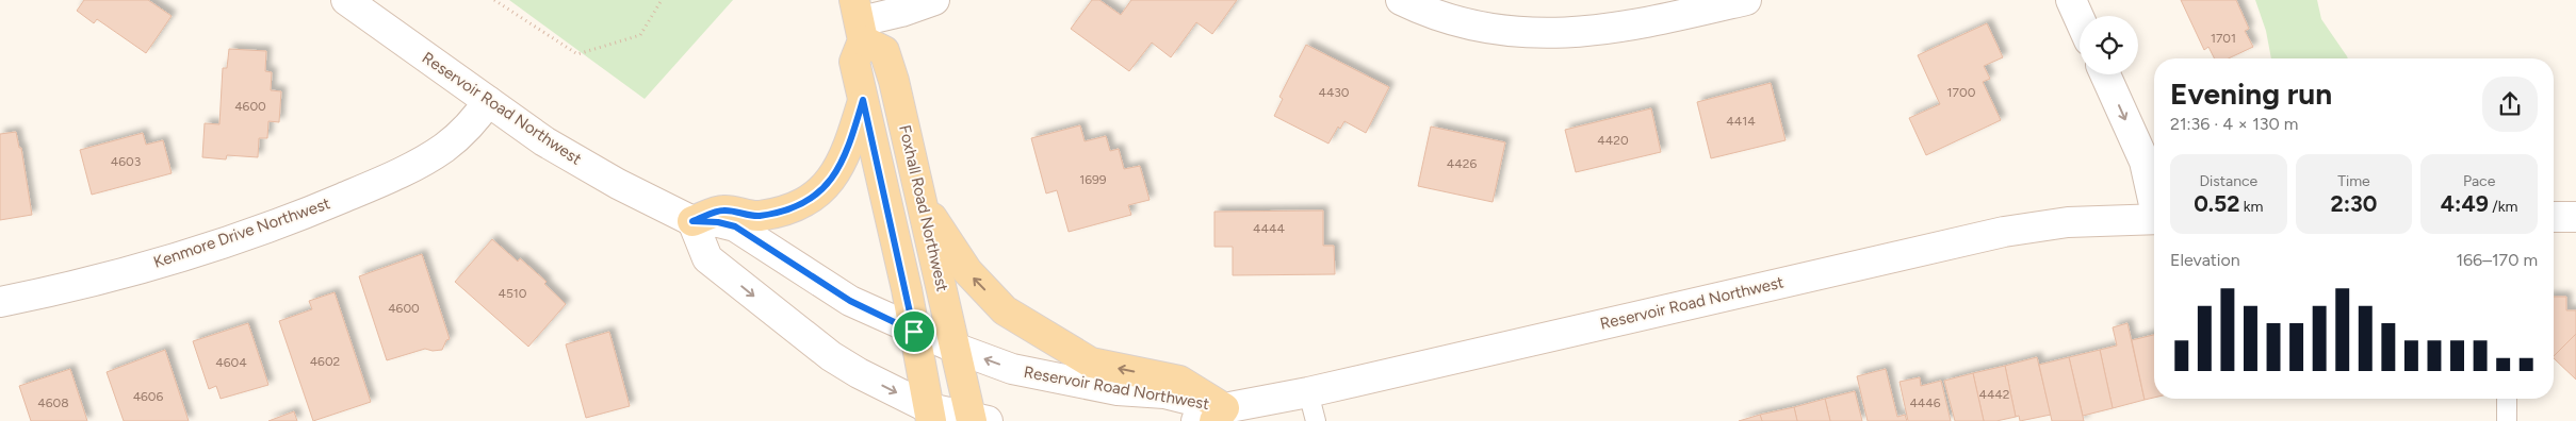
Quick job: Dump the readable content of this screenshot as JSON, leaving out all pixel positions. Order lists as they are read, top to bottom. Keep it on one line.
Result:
{"streets":{"main road":["Reservoir Road Northwest","Foxhall Road Northwest","Kenmore Drive Northwest"]},"crossings":[["Reservoir Road Northwest","Foxhall Road Northwest"],["Reservoir Road Northwest","Kenmore Drive Northwest"]],"house_numbers":["1701","4430","1700","4600","4414","4420","4603","4426","1699","4444","4510","4600","4602","4604","4442","4606","4608","4446"],"page":{"heading":["Evening run","21:36 · 4 × 130 m"],"stats":[["Distance","0.52 km"],["Time","2:30"],["Pace","4:49 /km"]],"chart":["Elevation","166–170 m"]}}
